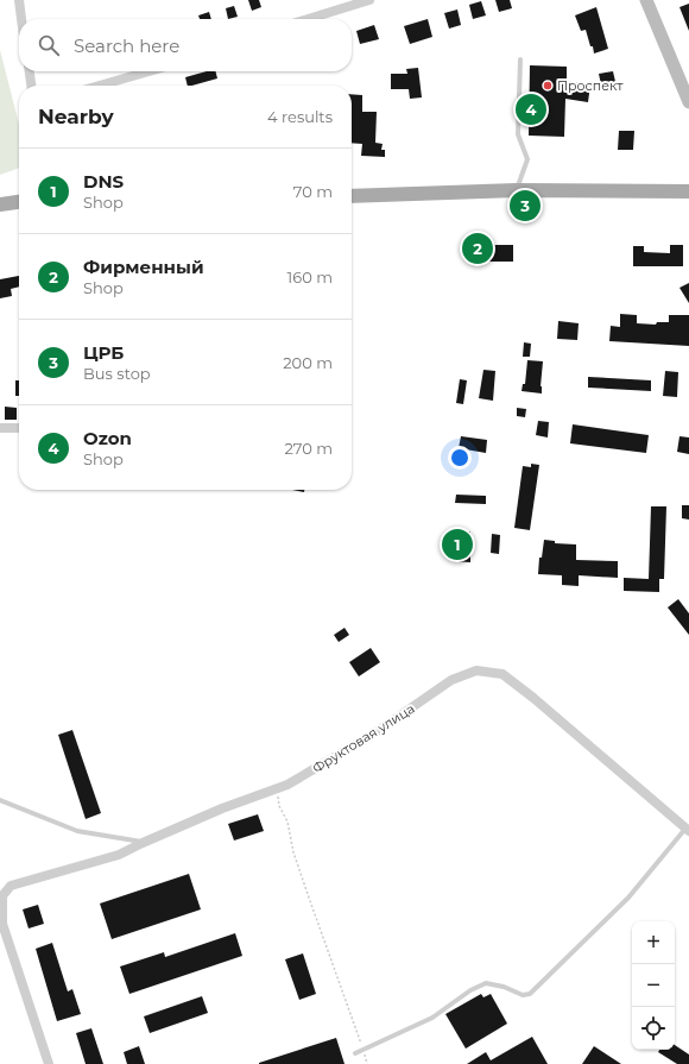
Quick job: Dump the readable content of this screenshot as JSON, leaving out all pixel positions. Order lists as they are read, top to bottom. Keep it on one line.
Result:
{"streets":{"street":["Фруктовая улица"]},"places":["Проспект"],"page":{"search":"Search here","heading":["Nearby","4 results"],"pins":["4","3","2","1"],"list":[{"mark":"1","name":"DNS","note":"Shop","value":"70 m"},{"mark":"2","name":"Фирменный","note":"Shop","value":"160 m"},{"mark":"3","name":"ЦРБ","note":"Bus stop","value":"200 m"},{"mark":"4","name":"Ozon","note":"Shop","value":"270 m"}],"map_buttons":["+","−"]}}
